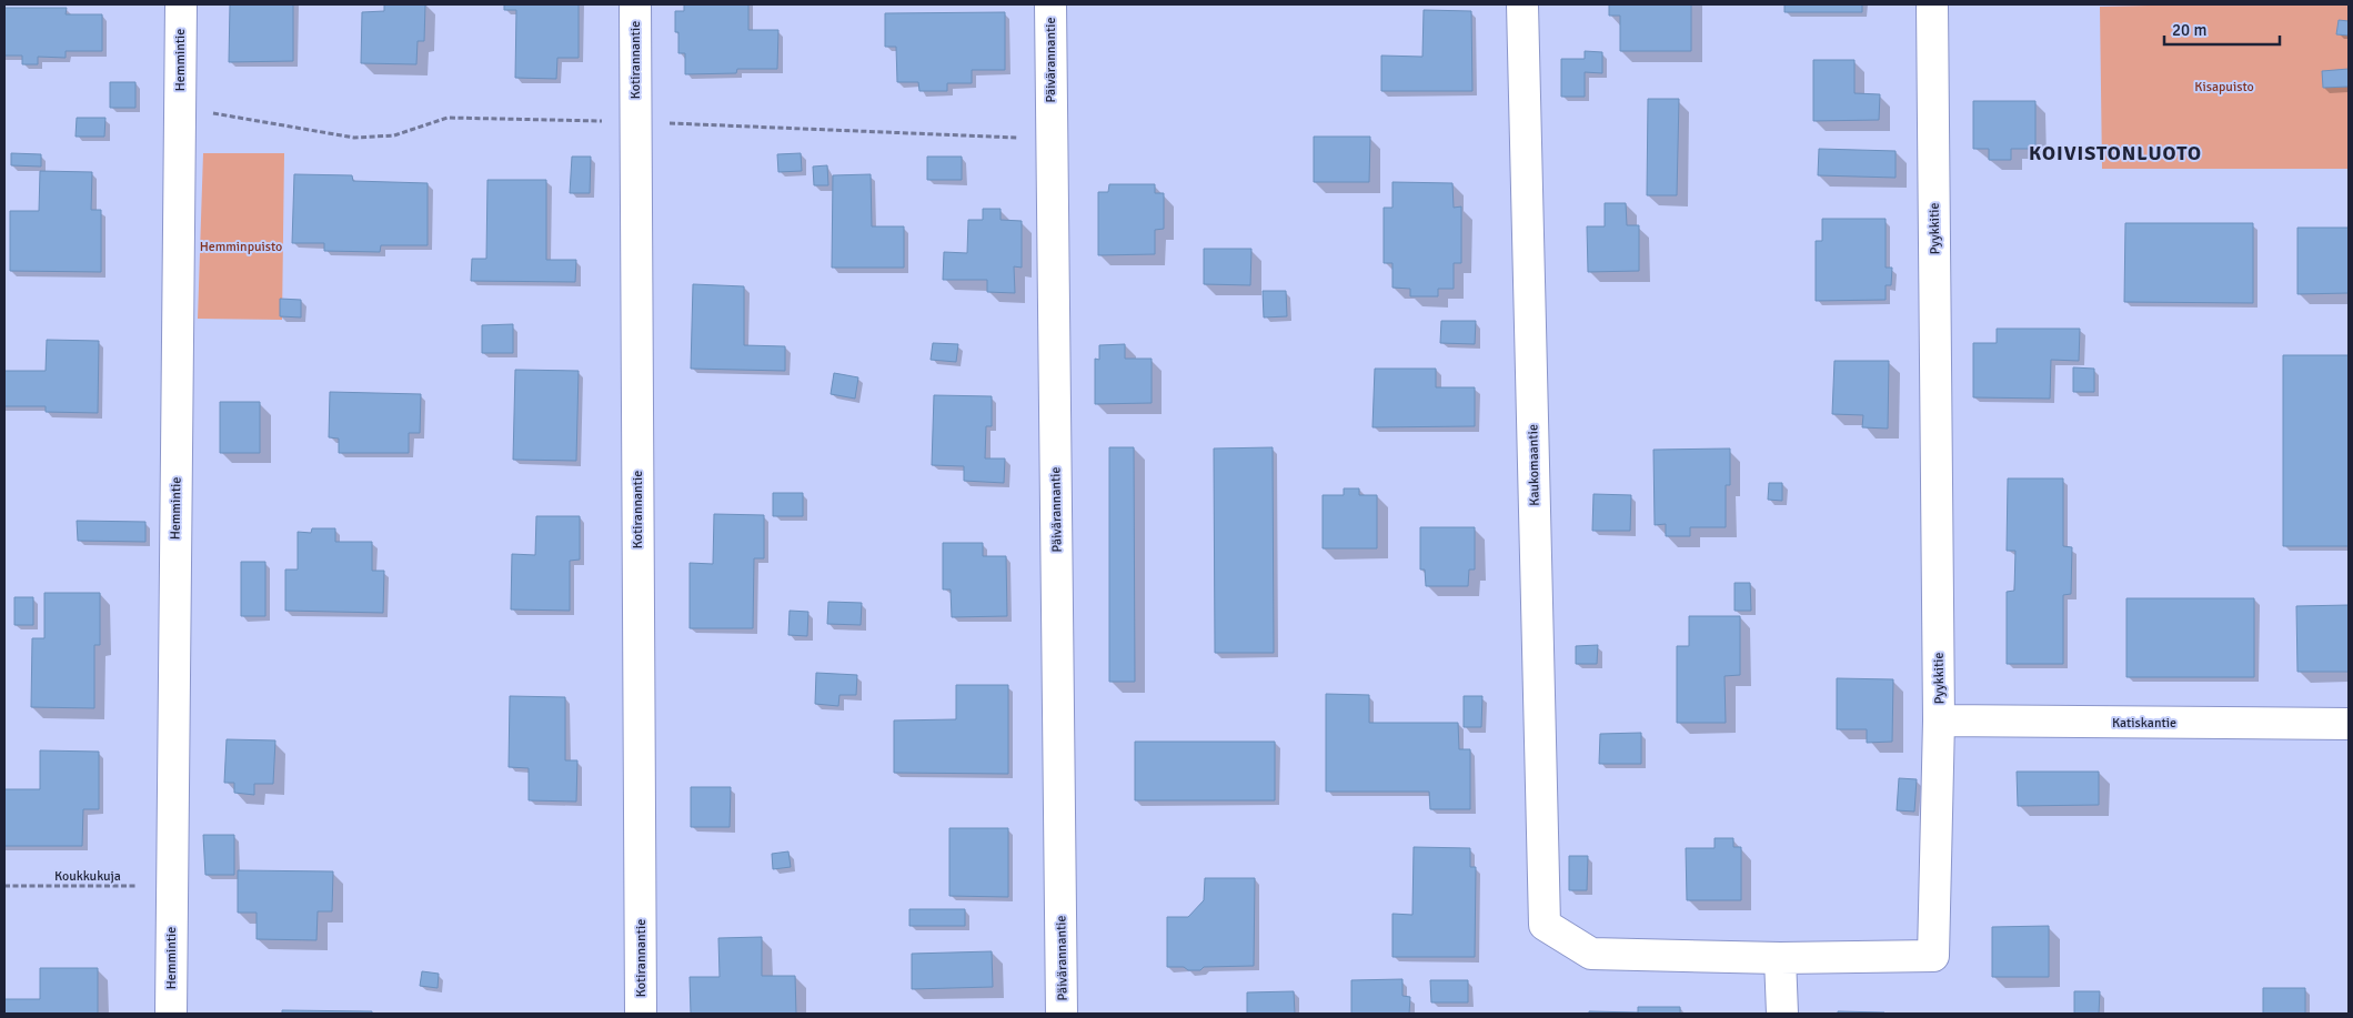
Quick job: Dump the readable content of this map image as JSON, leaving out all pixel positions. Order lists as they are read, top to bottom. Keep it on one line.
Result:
{"streets":{"street":["Hemmintie","Kotirannantie","Päivärannantie","Pyykkitie","Kaukomaantie","Katiskantie"],"path":["Koukkukuja"]},"crossings":[["Hemmintie","Koukkukuja"],["Pyykkitie","Kaukomaantie"],["Pyykkitie","Katiskantie"]],"districts":["KOIVISTONLUOTO"],"parks":["Kisapuisto","Hemminpuisto"],"scale_bar":"20 m"}
